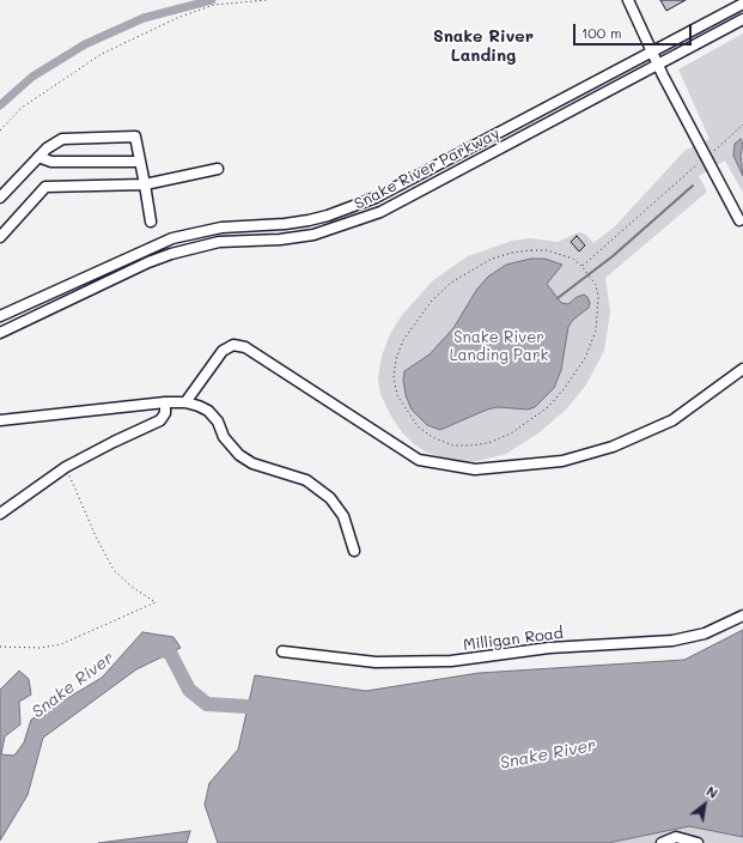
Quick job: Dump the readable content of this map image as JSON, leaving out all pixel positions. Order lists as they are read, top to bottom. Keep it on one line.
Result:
{"streets":{"street":["Snake River Parkway","Milligan Road"]},"districts":["Snake River Landing"],"water":["Snake River"],"parks":["Snake River Landing Park"],"scale_bar":"100 m","north":"top right"}
